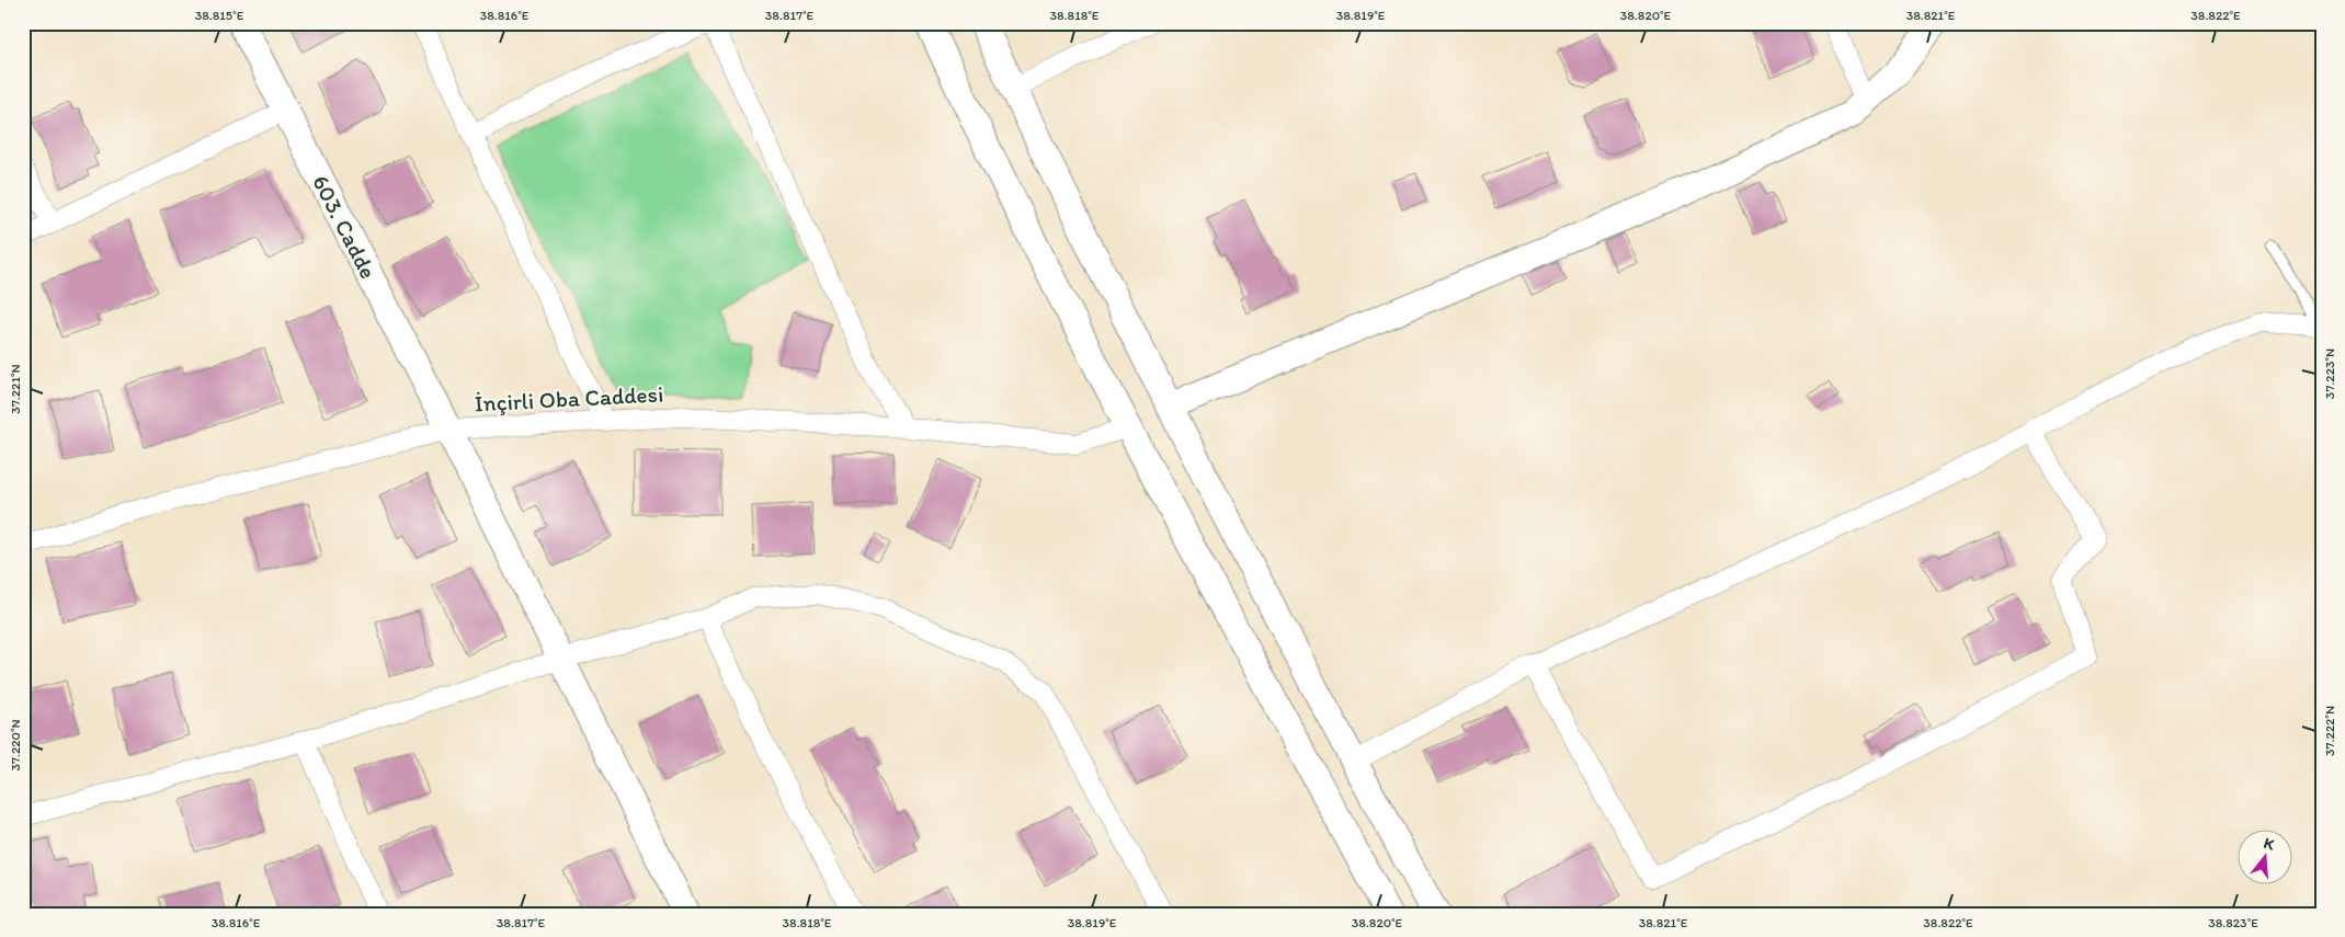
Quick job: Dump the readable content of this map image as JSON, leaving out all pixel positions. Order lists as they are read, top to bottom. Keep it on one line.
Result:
{"streets":{"main road":["603. Cadde"],"street":["İnçirli Oba Caddesi"]},"crossings":[["603. Cadde","İnçirli Oba Caddesi"]],"north":"top","coordinates":["38.815°E","38.816°E","38.817°E","38.818°E","38.819°E","38.820°E","38.821°E","38.822°E","37.223°N","37.221°N","37.222°N","37.220°N","38.823°E"]}
